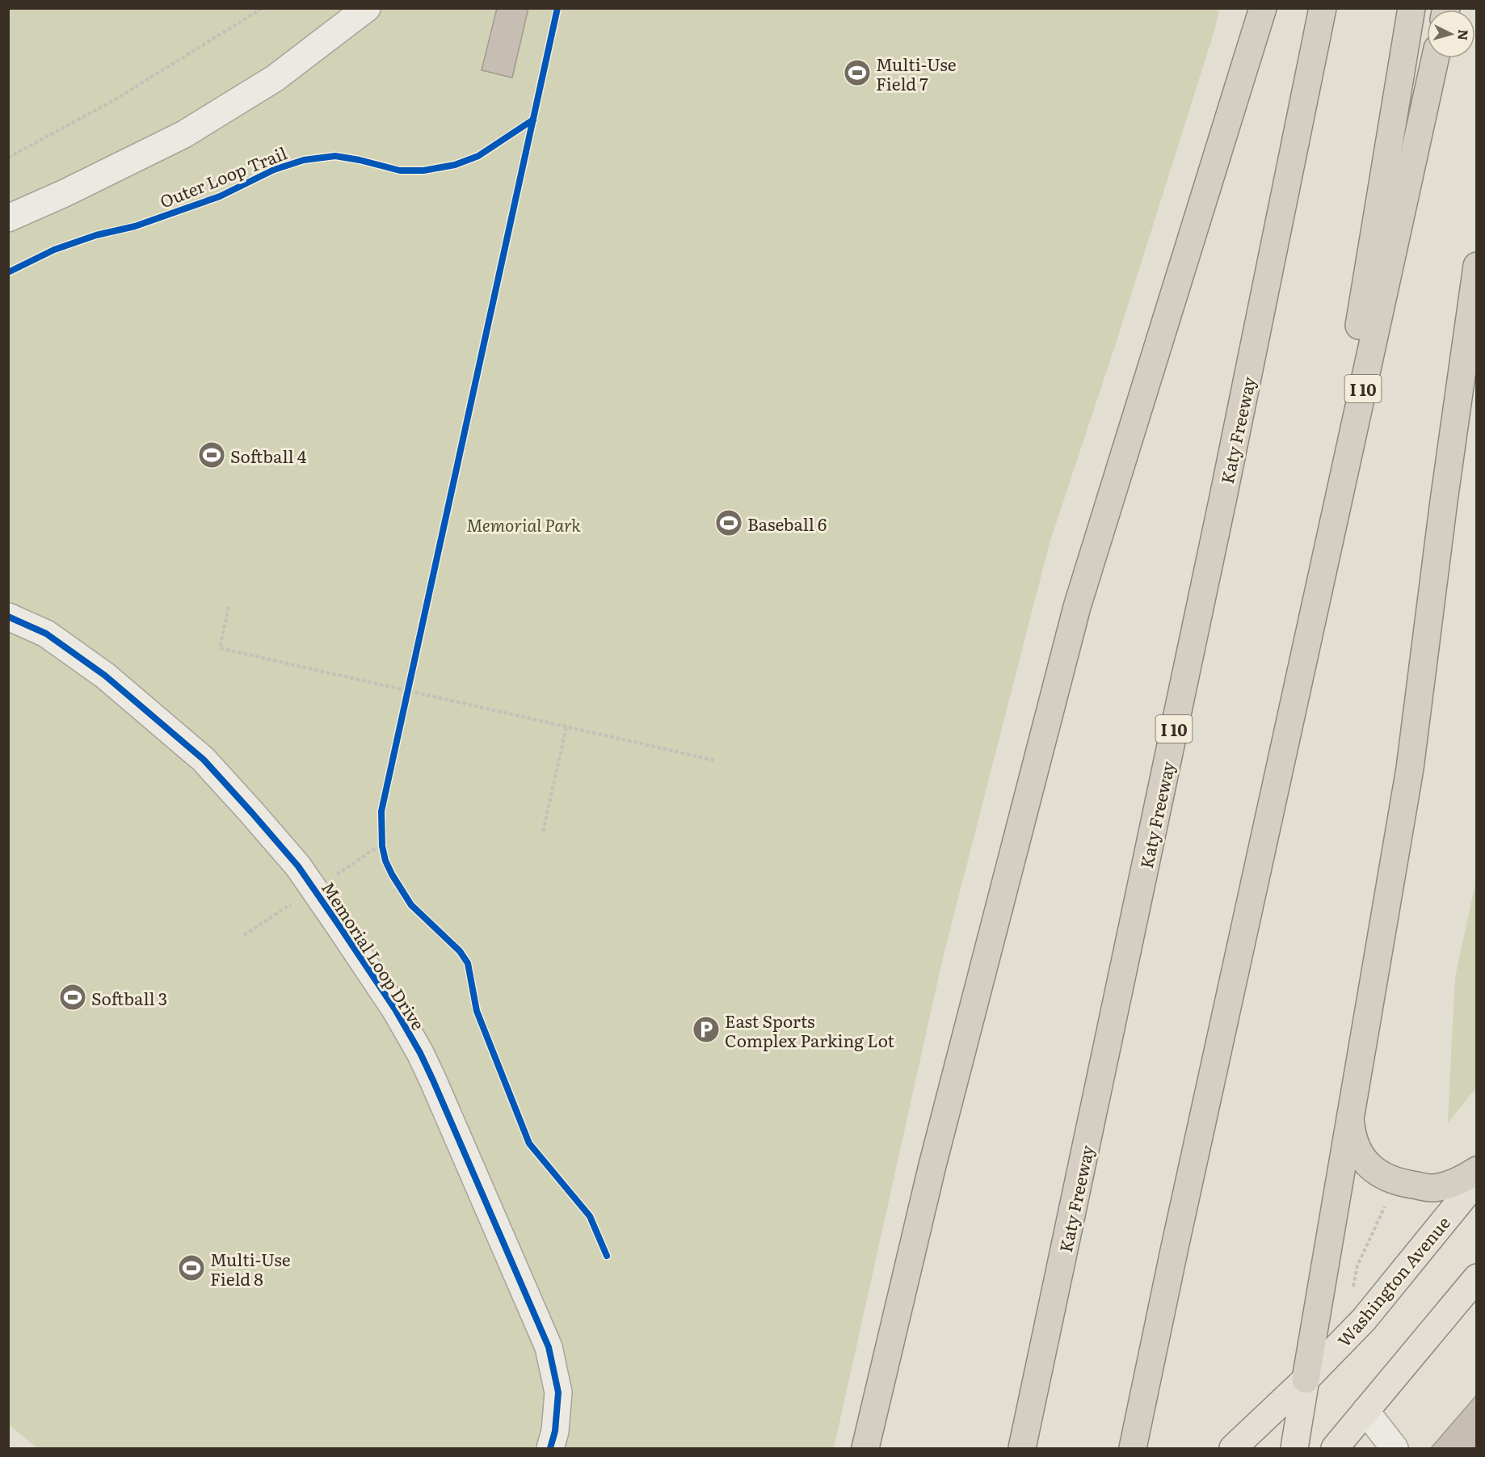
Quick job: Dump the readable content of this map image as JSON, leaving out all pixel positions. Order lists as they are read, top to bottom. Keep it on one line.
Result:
{"streets":{"highway":["I 10","Katy Freeway"],"main road":["Washington Avenue"],"street":["Memorial Loop Drive"],"cycle path":["Outer Loop Trail"]},"parks":["Memorial Park"],"places":{"sports":["Multi-Use Field 7","Softball 4","Baseball 6","Softball 3","Multi-Use Field 8"],"parking":["East Sports Complex Parking Lot"]},"north":"right"}
